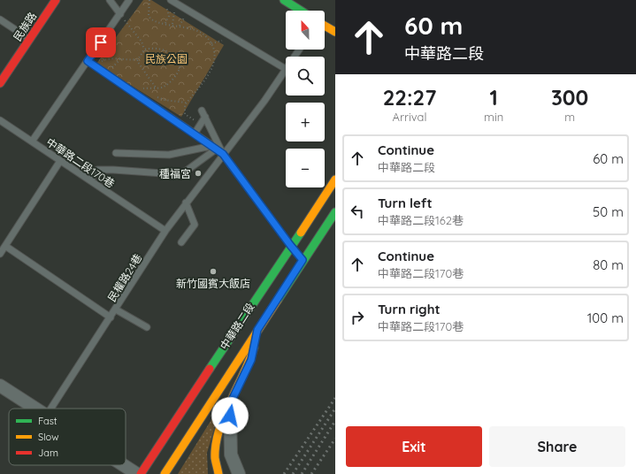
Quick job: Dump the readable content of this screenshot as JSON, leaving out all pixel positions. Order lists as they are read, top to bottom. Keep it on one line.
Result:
{"streets":{"street":["民族路","中華路二段"],"lane":["中華路二段170巷","民權路24巷"]},"crossings":[["中華路二段170巷","民權路24巷"]],"parks":["民族公園"],"places":["種福宮","新竹國賓大飯店"],"legend":["Fast","Slow","Jam"],"north":"top","page":{"turn":["60 m","中華路二段"],"map_buttons":["+","−"],"eta":["22:27","Arrival","1","min","300","m"],"list":[{"name":"Continue","note":"中華路二段","value":"60 m"},{"name":"Turn left","note":"中華路二段162巷","value":"50 m"},{"name":"Continue","note":"中華路二段170巷","value":"80 m"},{"name":"Turn right","note":"中華路二段170巷","value":"100 m"}],"buttons":["Exit","Share"]}}
